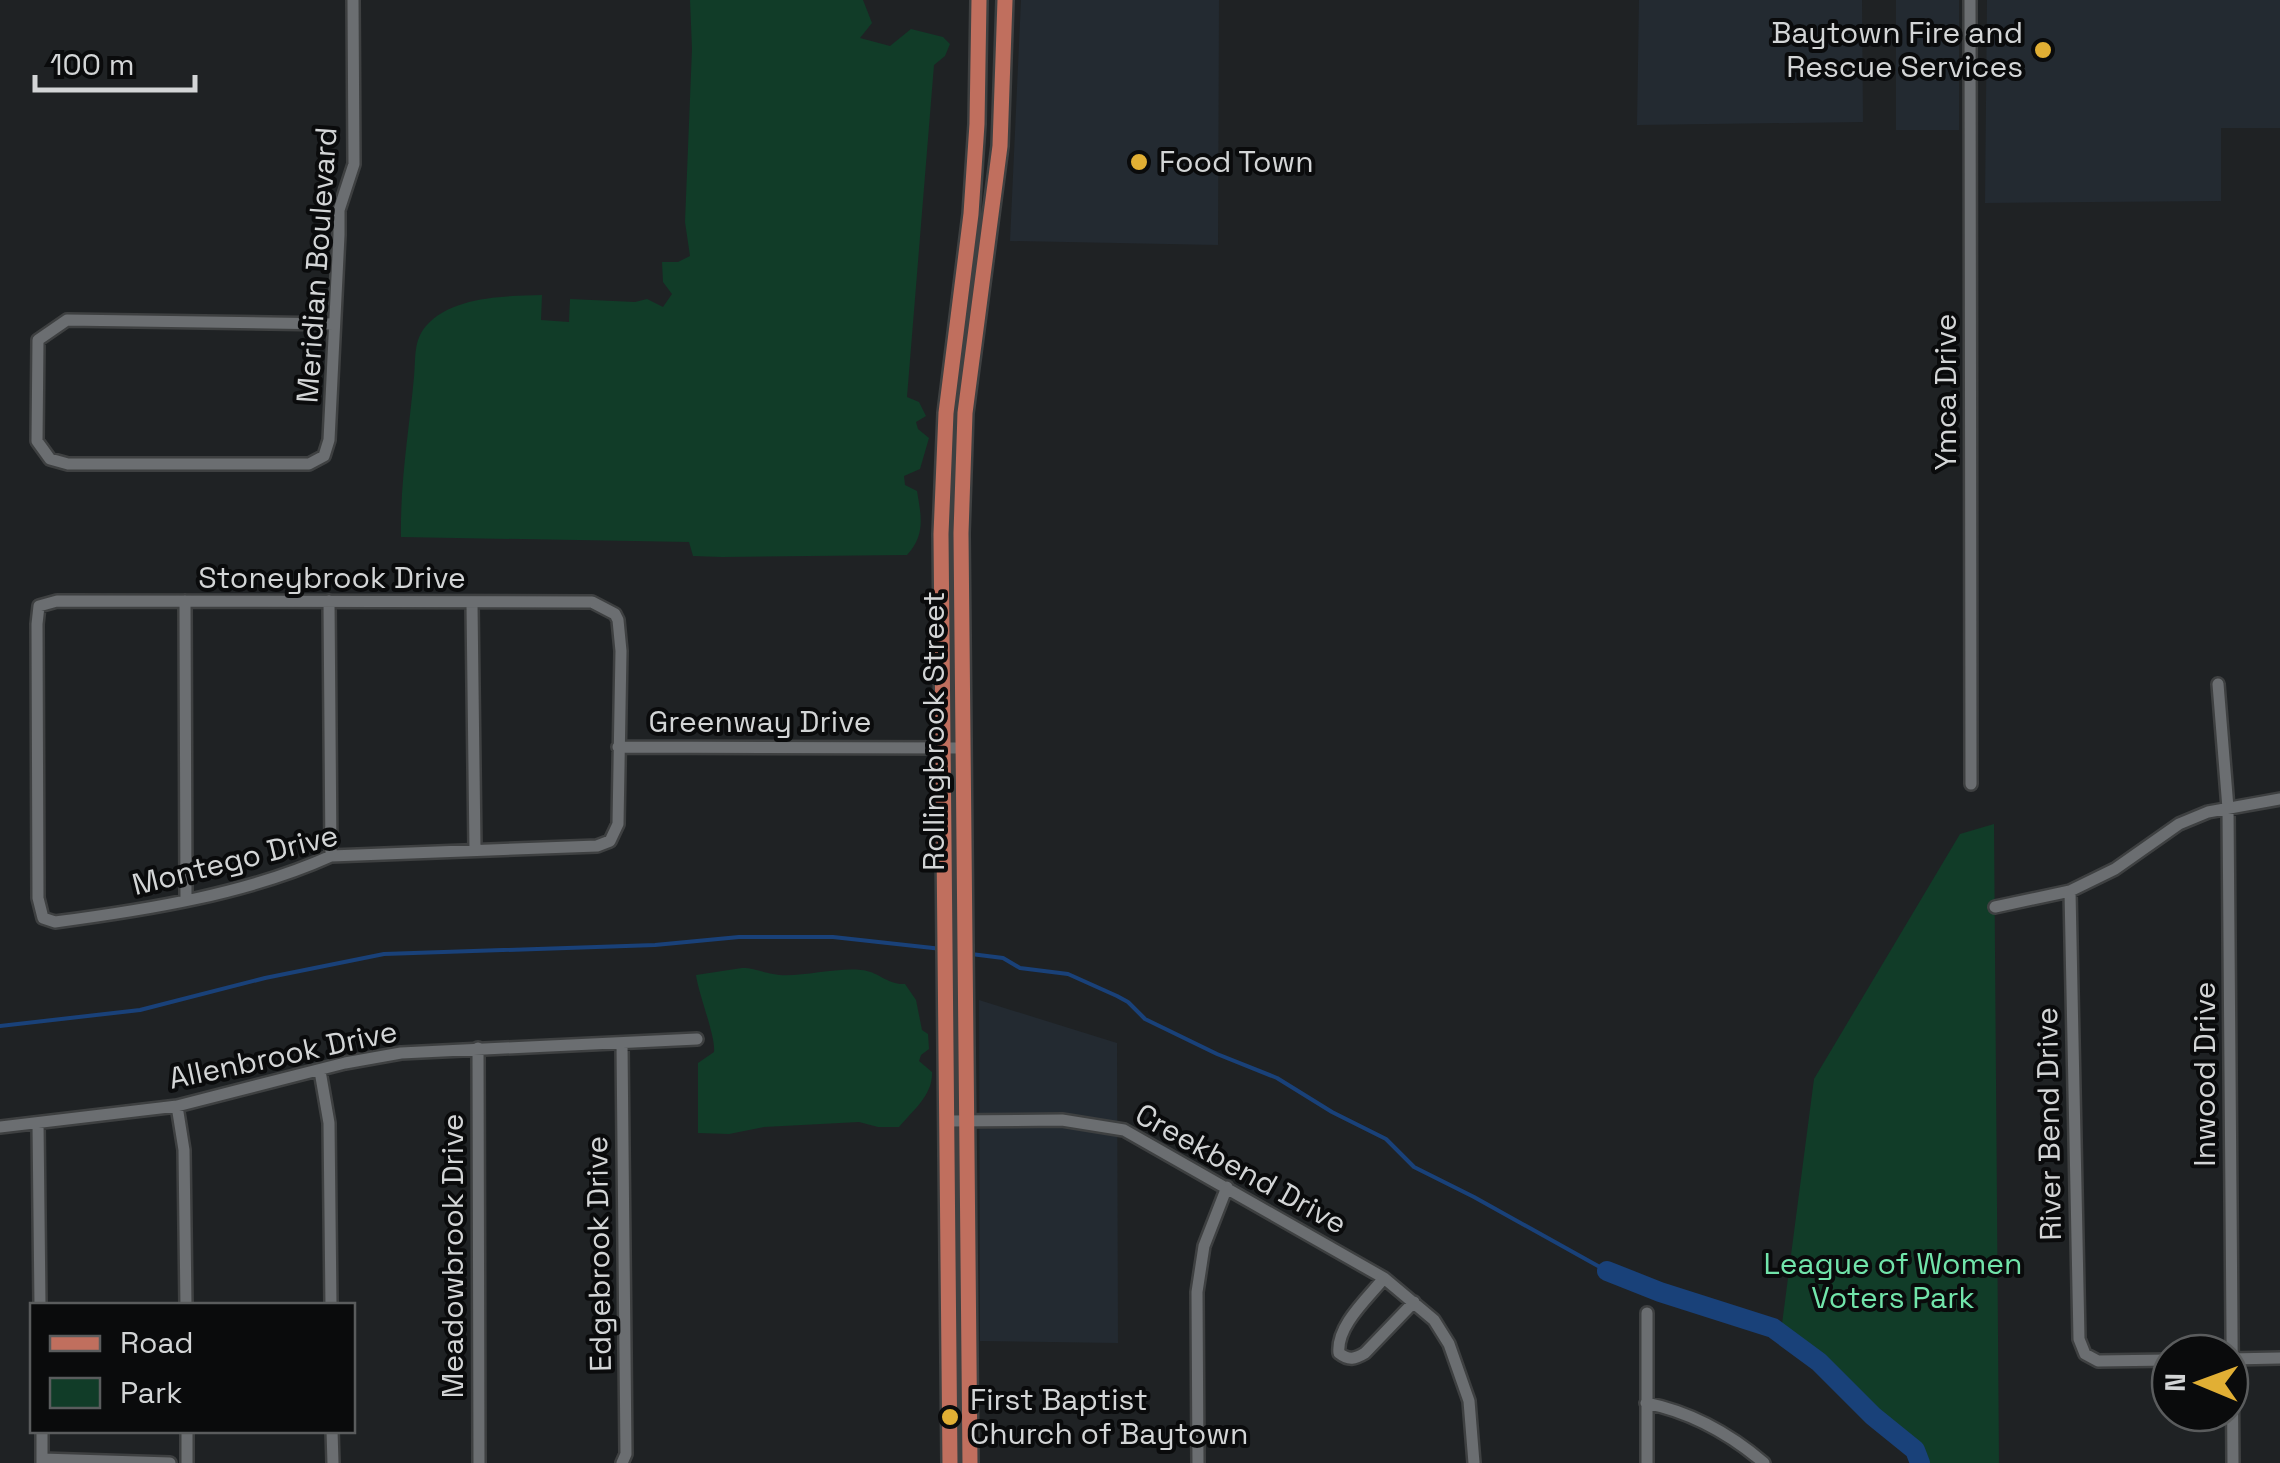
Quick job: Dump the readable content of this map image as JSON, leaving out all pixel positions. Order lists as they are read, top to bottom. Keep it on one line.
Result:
{"streets":{"main road":["Rollingbrook Street"],"street":["Meridian Boulevard","Ymca Drive","Stoneybrook Drive","Greenway Drive","Montego Drive","Allenbrook Drive","Inwood Drive","River Bend Drive","Creekbend Drive","Edgebrook Drive","Meadowbrook Drive"]},"crossings":[["Stoneybrook Drive","Greenway Drive"],["Stoneybrook Drive","Montego Drive"],["Greenway Drive","Rollingbrook Street"],["Greenway Drive","Montego Drive"],["Rollingbrook Street","Creekbend Drive"],["Allenbrook Drive","Edgebrook Drive"],["Allenbrook Drive","Meadowbrook Drive"]],"parks":["League of Women Voters Park"],"places":["Baytown Fire and Rescue Services","Food Town","First Baptist Church of Baytown"],"legend":["Road","Park"],"scale_bar":"100 m","north":"left"}
